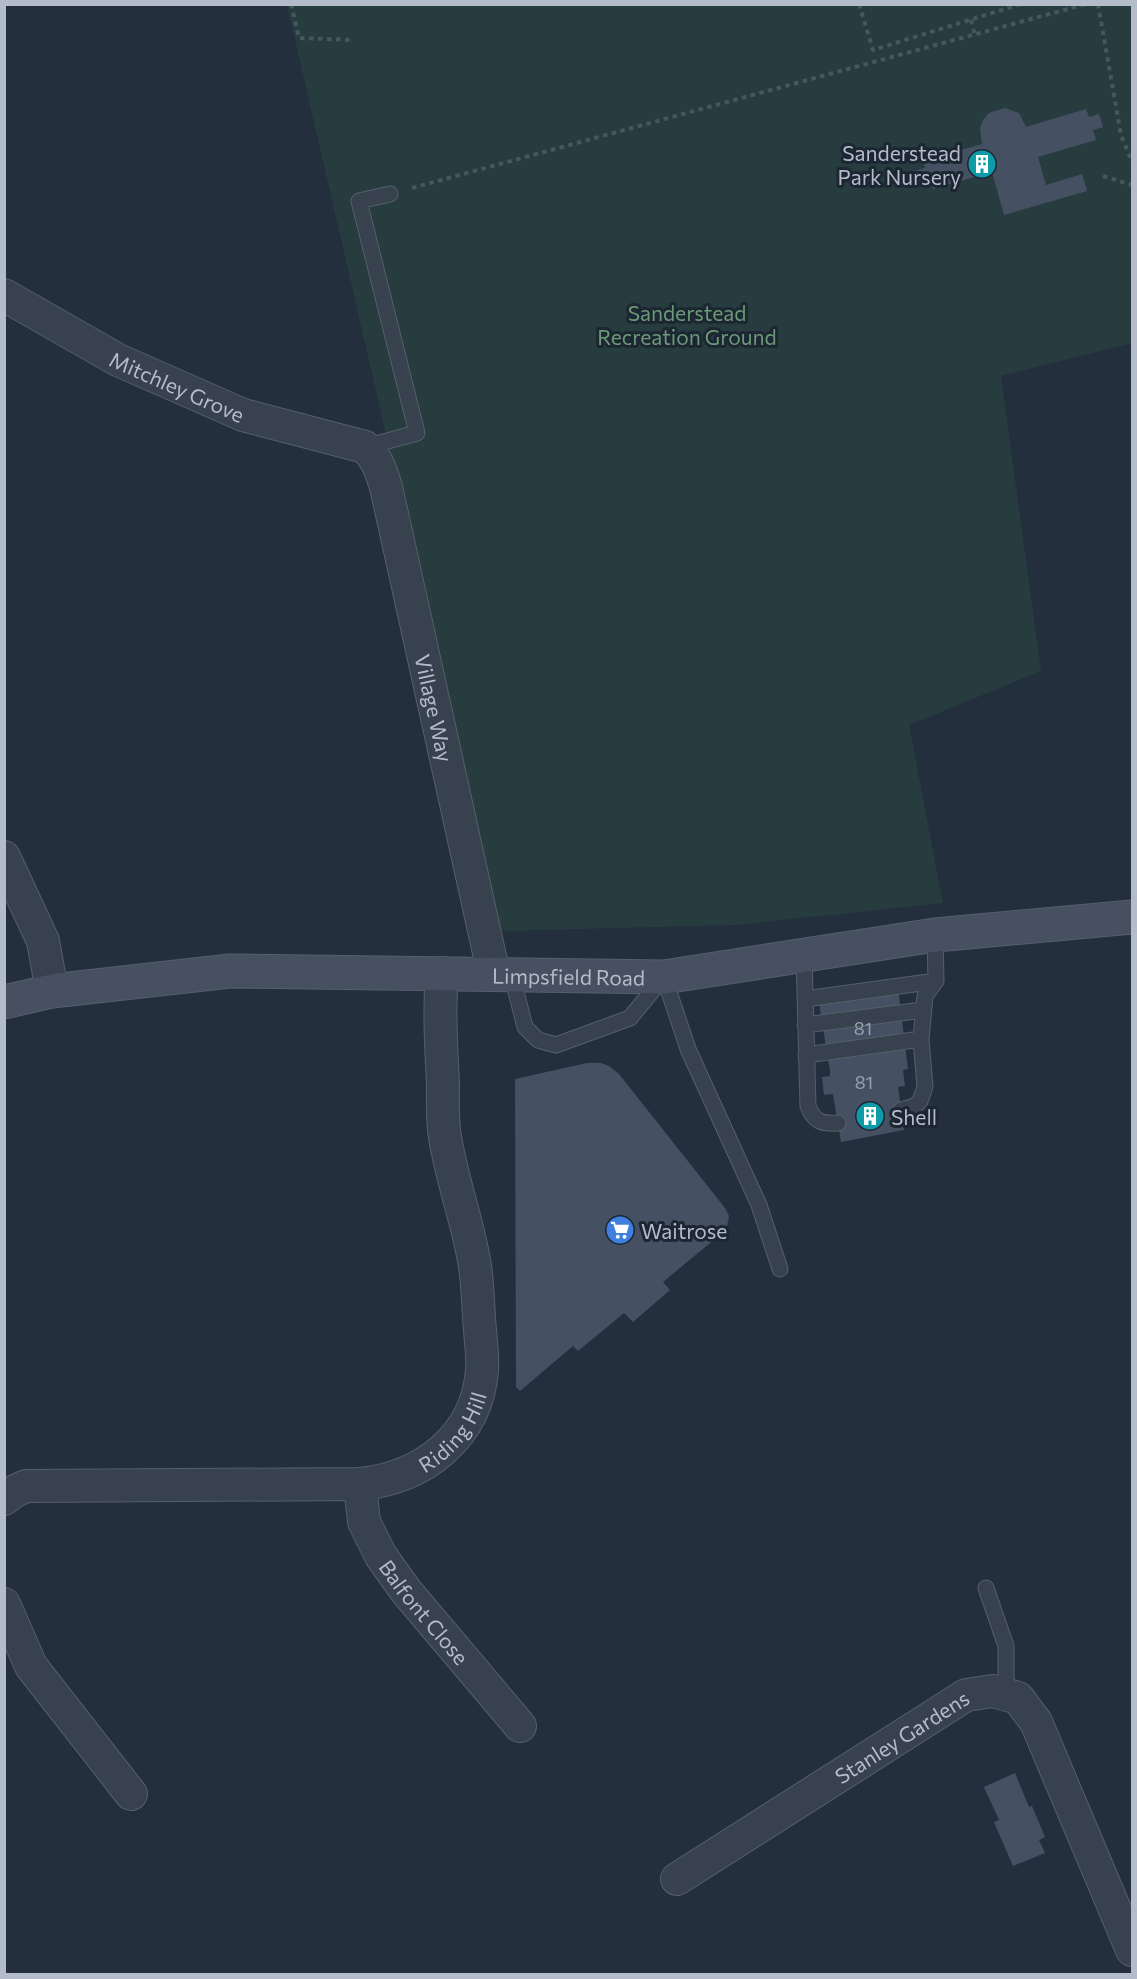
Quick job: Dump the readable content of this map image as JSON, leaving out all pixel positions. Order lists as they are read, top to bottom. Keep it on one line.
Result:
{"streets":{"main road":["Limpsfield Road"],"street":["Mitchley Grove","Village Way","Riding Hill","Balfont Close","Stanley Gardens"]},"crossings":[["Mitchley Grove","Village Way"],["Village Way","Limpsfield Road"],["Limpsfield Road","Riding Hill"],["Riding Hill","Balfont Close"]],"parks":["Sanderstead Recreation Ground"],"places":{"building":["Sanderstead Park Nursery","Shell"],"supermarket":["Waitrose"]},"house_numbers":["81","81"]}
